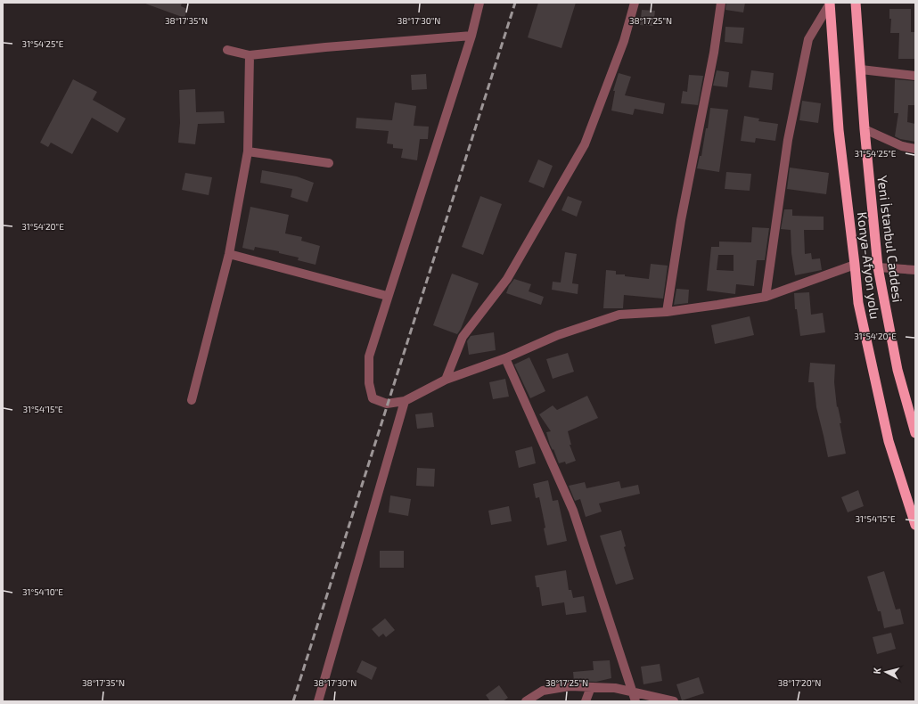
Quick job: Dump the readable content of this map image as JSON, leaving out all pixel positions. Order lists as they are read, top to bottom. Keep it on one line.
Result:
{"streets":{"highway":["Yeni İstanbul Caddesi","Konya-Afyon yolu"]},"north":"left","coordinates":["38°17'35\"N","38°17'30\"N","38°17'25\"N","31°54'25\"E","31°54'20\"E","31°54'15\"E","31°54'10\"E","38°17'20\"N"]}
